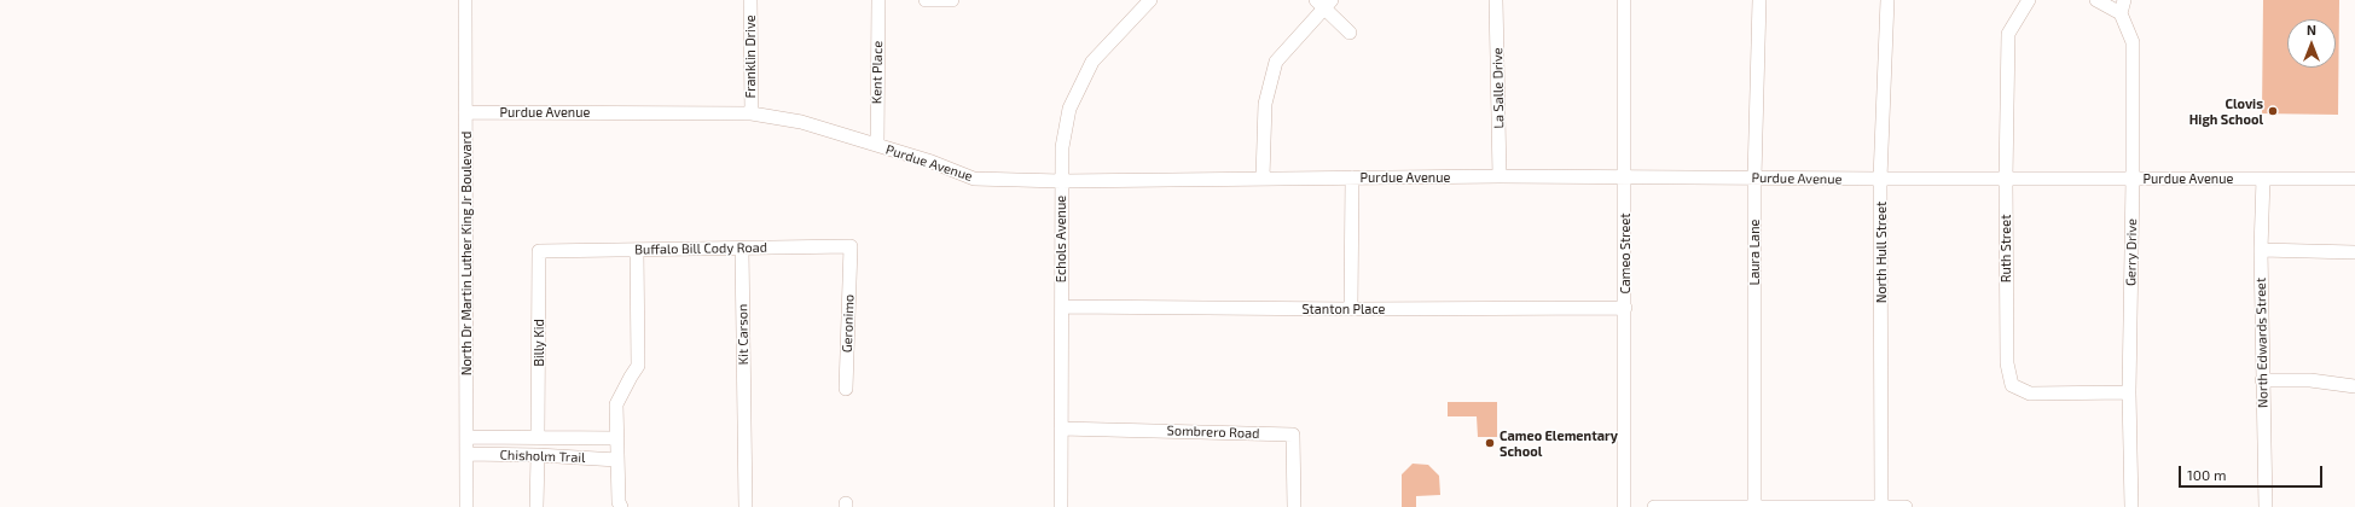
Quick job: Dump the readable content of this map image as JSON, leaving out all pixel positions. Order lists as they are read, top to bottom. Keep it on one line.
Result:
{"streets":{"street":["Franklin Drive","Kent Place","La Salle Drive","Purdue Avenue","Echols Avenue","Buffalo Bill Cody Road","Ruth Street","Laura Lane","North Hull Street","Gerry Drive","North Dr Martin Luther King Jr Boulevard","Cameo Street","Stanton Place","Geronimo","Kit Carson","Billy Kid","North Edwards Street","Sombrero Road","Chisholm Trail"]},"crossings":[["Franklin Drive","Purdue Avenue"],["Kent Place","Purdue Avenue"],["La Salle Drive","Purdue Avenue"],["Purdue Avenue","Echols Avenue"],["Purdue Avenue","Ruth Street"],["Purdue Avenue","Laura Lane"],["Purdue Avenue","North Hull Street"],["Purdue Avenue","Gerry Drive"],["Purdue Avenue","North Dr Martin Luther King Jr Boulevard"],["Purdue Avenue","Cameo Street"],["Purdue Avenue","North Edwards Street"],["Echols Avenue","Stanton Place"],["Echols Avenue","Sombrero Road"],["Buffalo Bill Cody Road","Geronimo"],["Buffalo Bill Cody Road","Kit Carson"],["Buffalo Bill Cody Road","Billy Kid"],["Ruth Street","Gerry Drive"],["North Dr Martin Luther King Jr Boulevard","Chisholm Trail"],["Cameo Street","Stanton Place"],["Billy Kid","Chisholm Trail"]],"places":["Clovis High School","Cameo Elementary School"],"scale_bar":"100 m","north":"top"}
